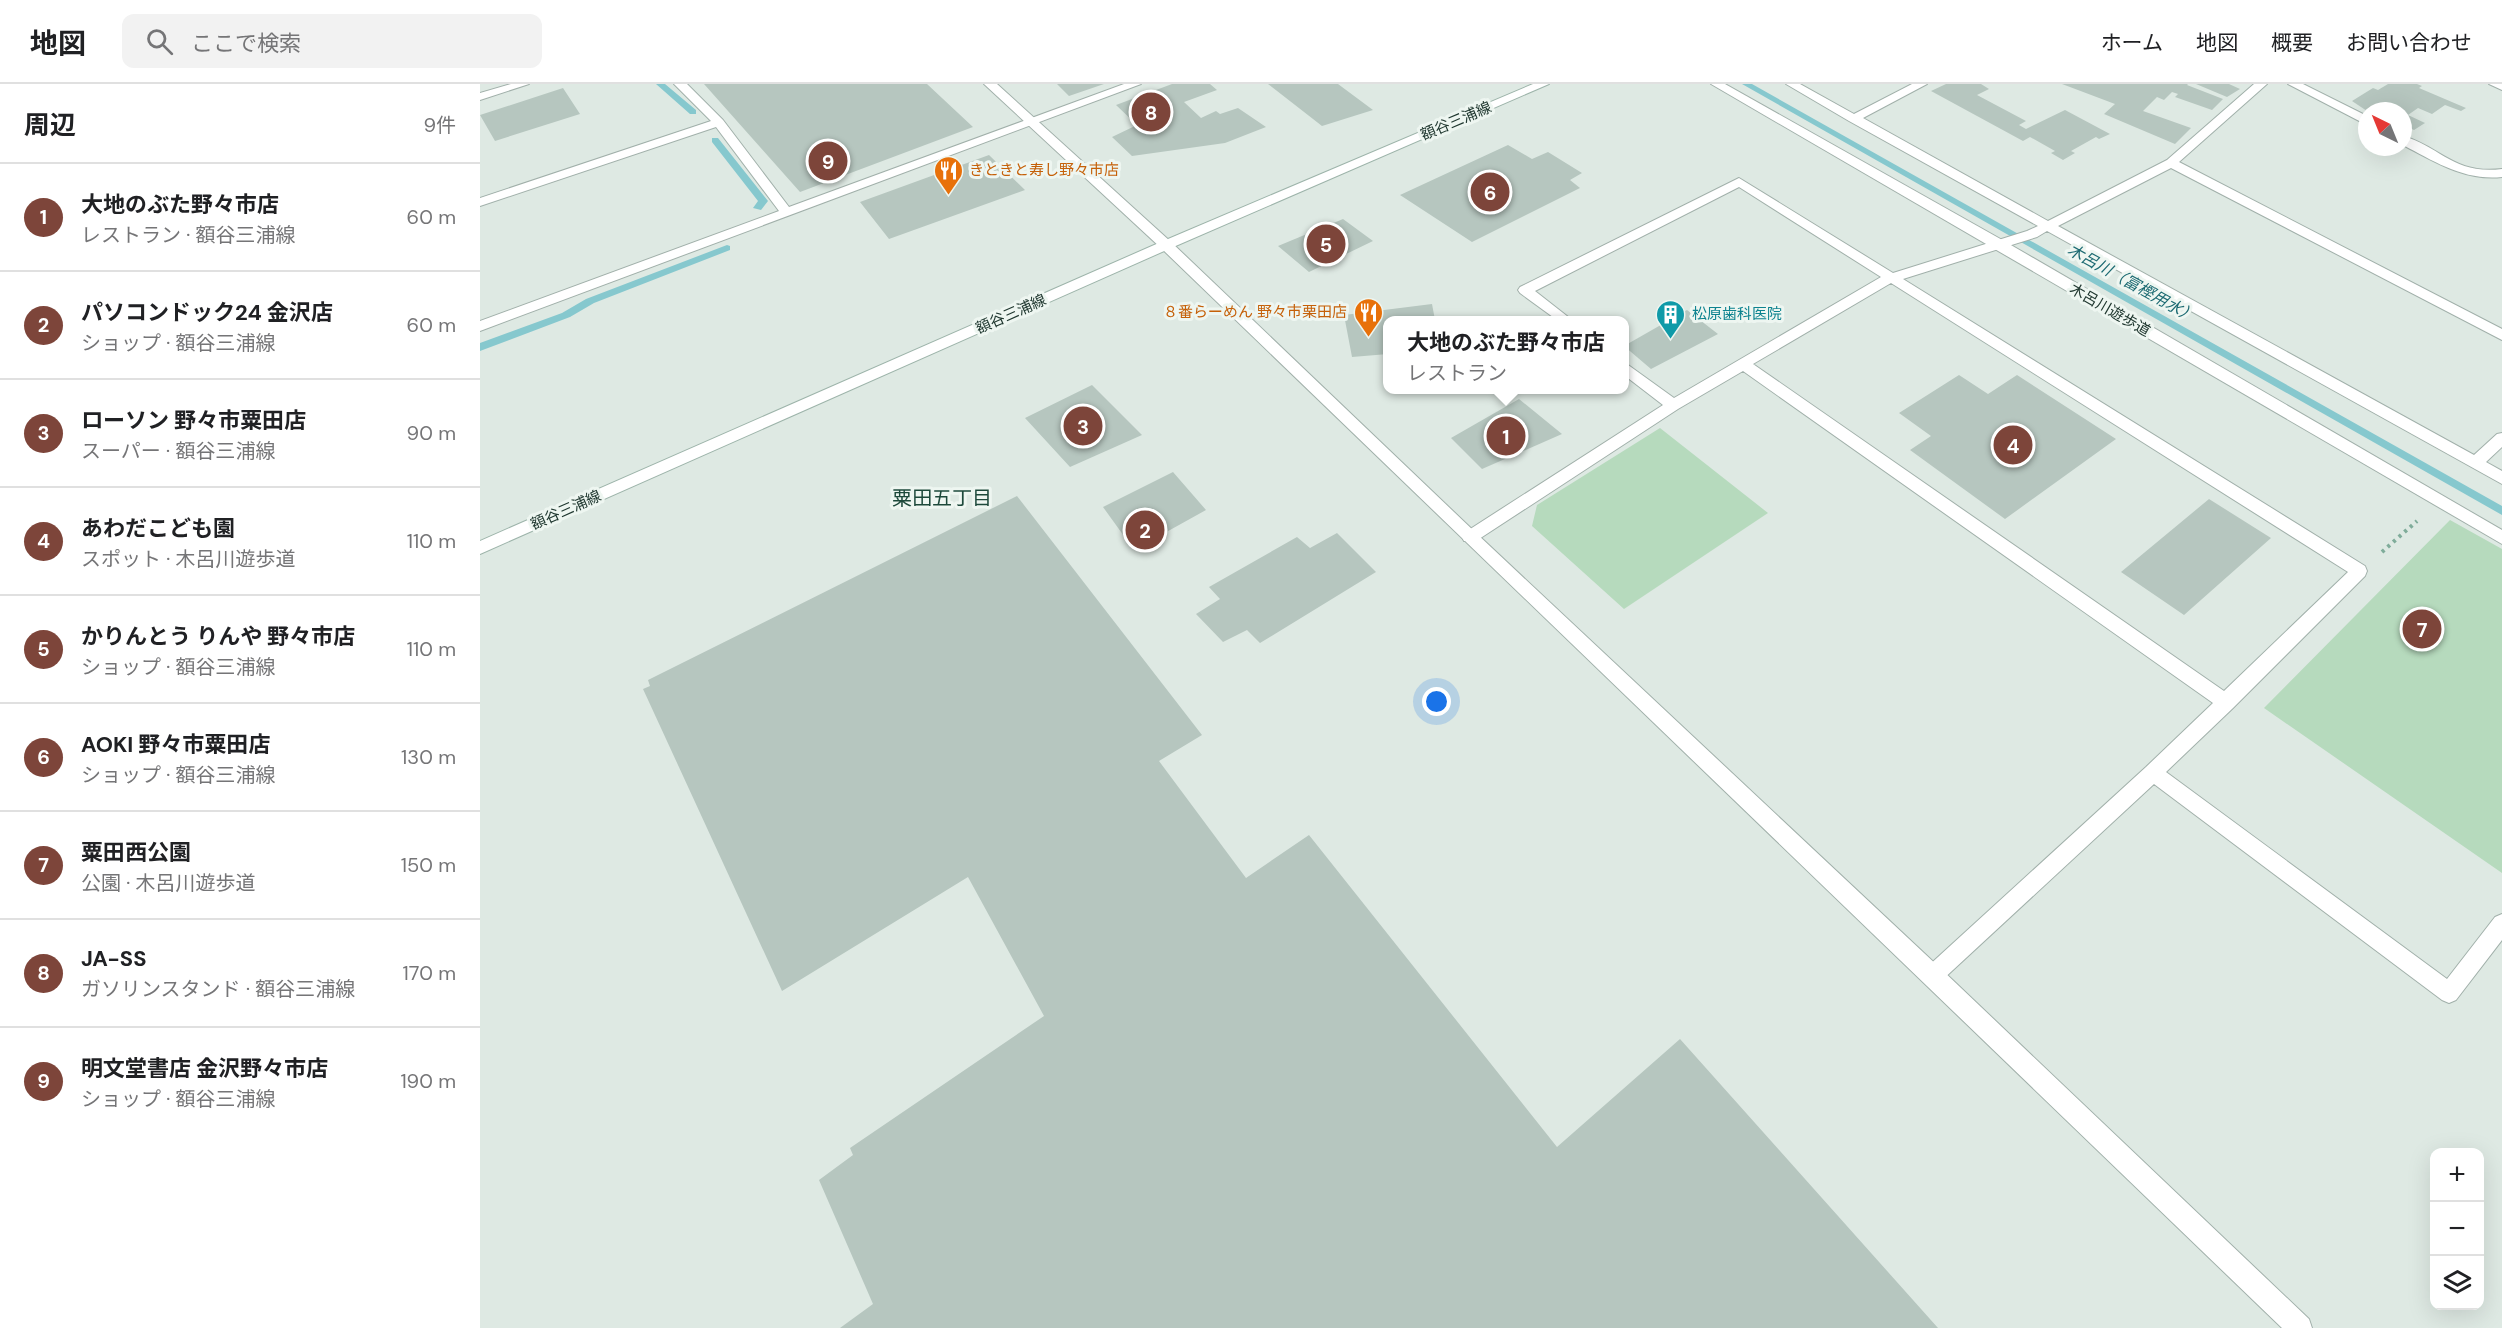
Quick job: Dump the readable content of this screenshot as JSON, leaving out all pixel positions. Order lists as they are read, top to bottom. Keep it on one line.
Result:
{"streets":{"street":["額谷三浦線","木呂川遊歩道"]},"districts":["粟田五丁目"],"water":["木呂川（富樫用水）"],"places":{"restaurant":["きときと寿し野々市店","８番らーめん 野々市栗田店"],"building":["松原歯科医院"]},"north":"top left","page":{"header":"地図","search":"ここで検索","nav":["ホーム","地図","概要","お問い合わせ"],"heading":["周辺","9件"],"pins":["8","9","6","5","3","1","4","2","7"],"list":[{"mark":"1","name":"大地のぶた野々市店","note":"レストラン · 額谷三浦線","value":"60 m"},{"mark":"2","name":"パソコンドック24 金沢店","note":"ショップ · 額谷三浦線","value":"60 m"},{"mark":"3","name":"ローソン 野々市粟田店","note":"スーパー · 額谷三浦線","value":"90 m"},{"mark":"4","name":"あわだこども園","note":"スポット · 木呂川遊歩道","value":"110 m"},{"mark":"5","name":"かりんとう りんや 野々市店","note":"ショップ · 額谷三浦線","value":"110 m"},{"mark":"6","name":"AOKI 野々市粟田店","note":"ショップ · 額谷三浦線","value":"130 m"},{"mark":"7","name":"粟田西公園","note":"公園 · 木呂川遊歩道","value":"150 m"},{"mark":"8","name":"JA-SS","note":"ガソリンスタンド · 額谷三浦線","value":"170 m"},{"mark":"9","name":"明文堂書店 金沢野々市店","note":"ショップ · 額谷三浦線","value":"190 m"}],"popup":["大地のぶた野々市店","レストラン"],"map_buttons":["+","−"]}}
